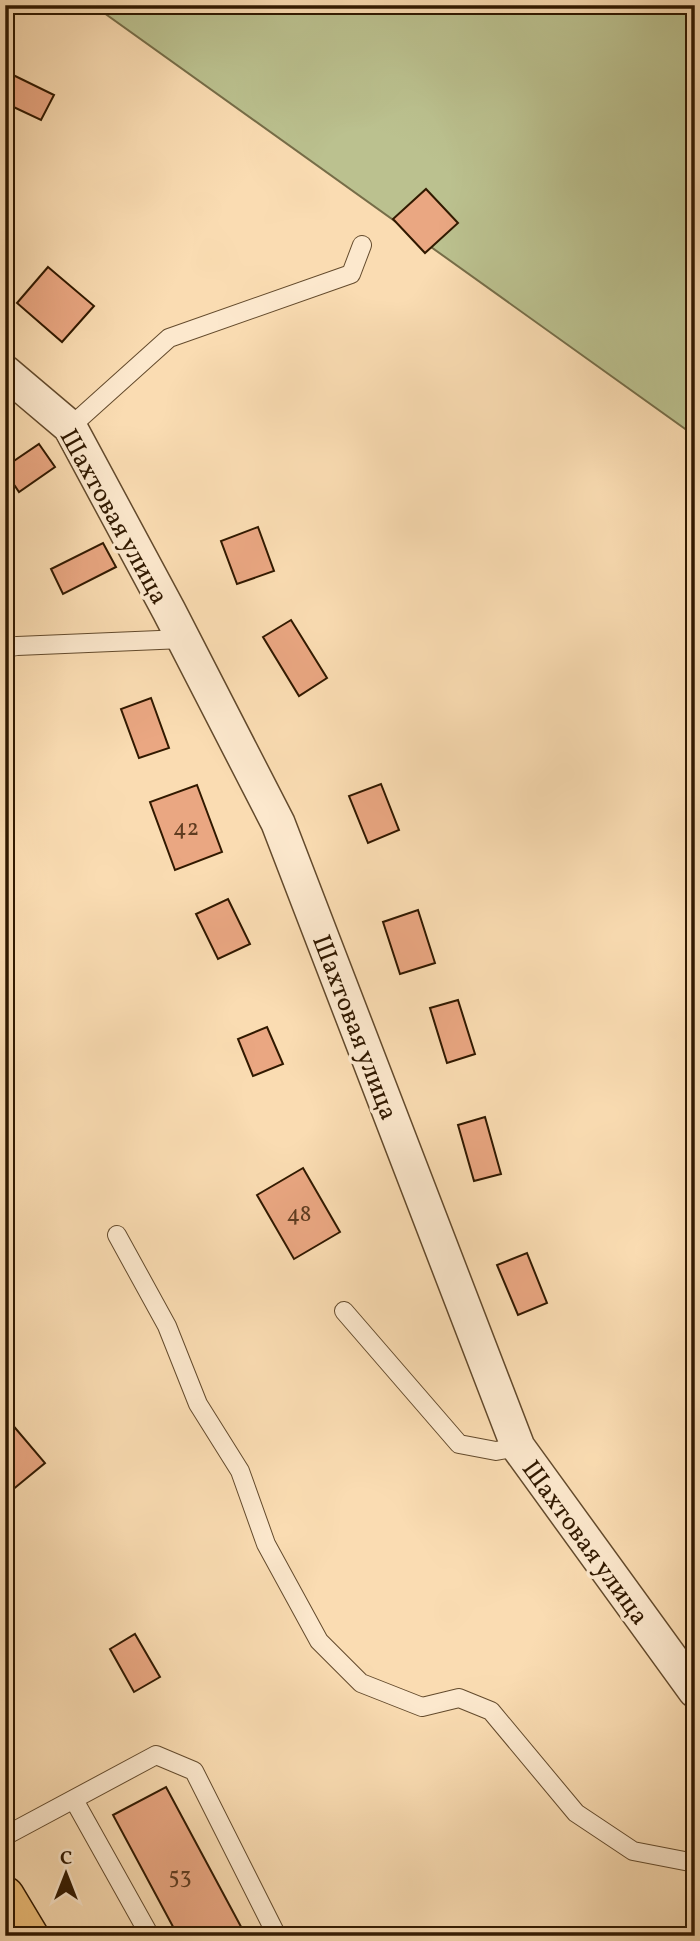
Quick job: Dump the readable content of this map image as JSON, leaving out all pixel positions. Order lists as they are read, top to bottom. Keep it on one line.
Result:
{"streets":{"street":["Шахтовая улица"]},"house_numbers":["42","48","53"],"north":"top"}
